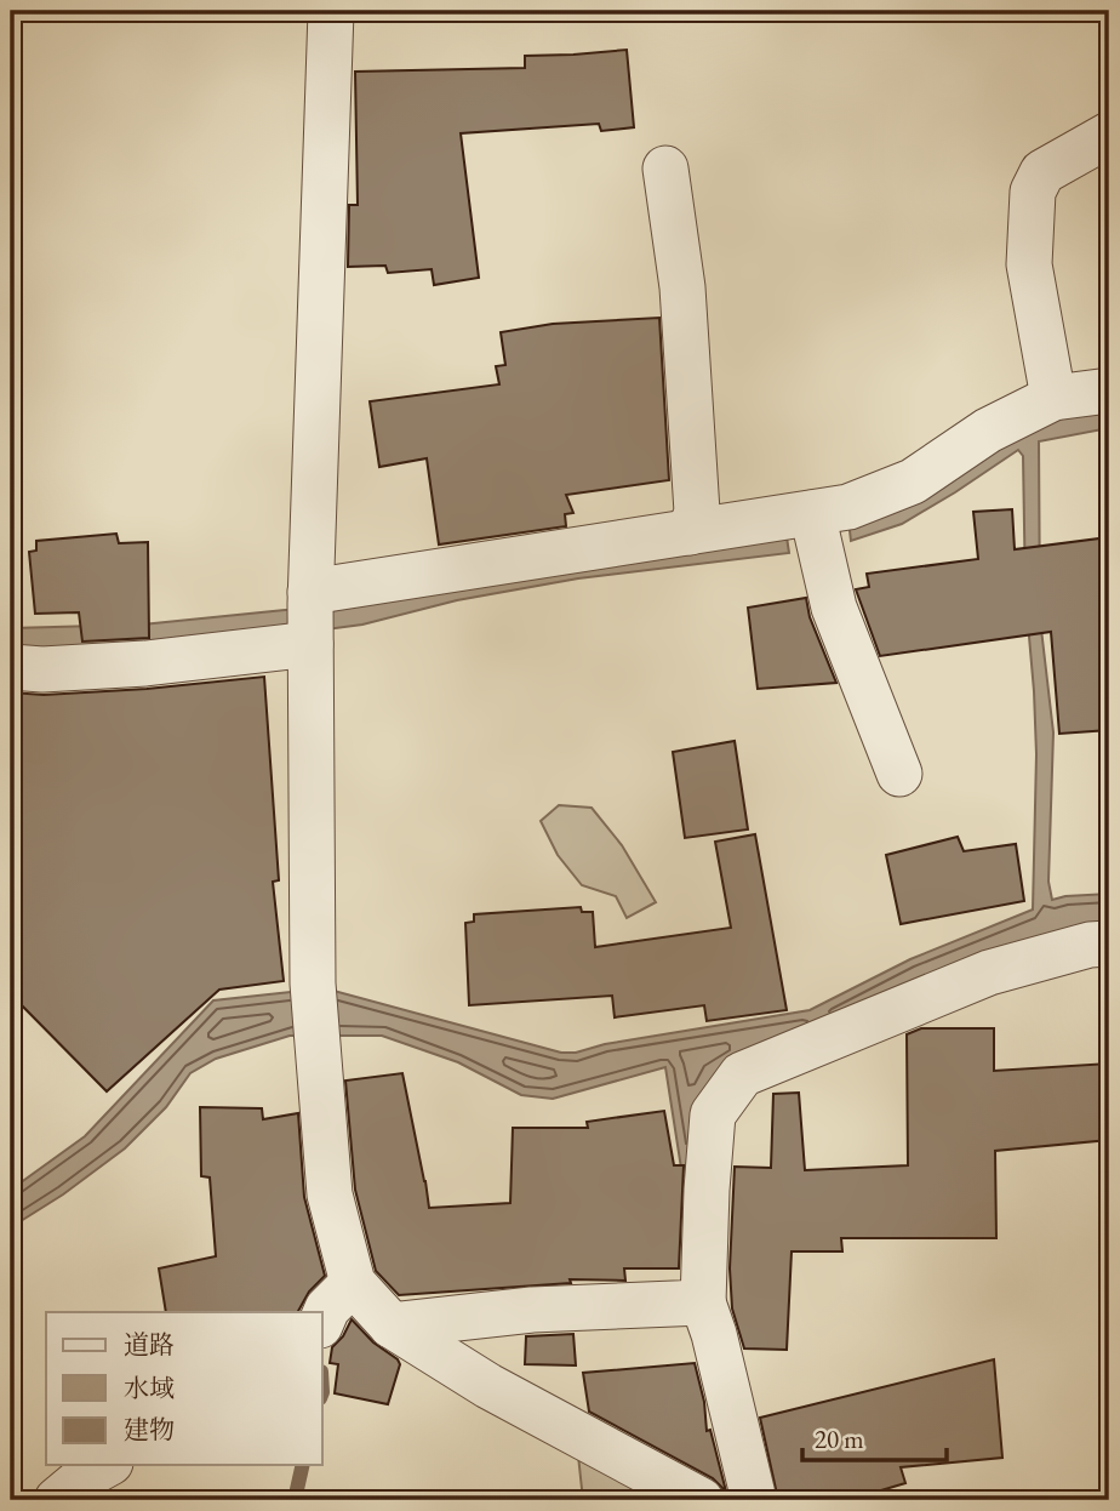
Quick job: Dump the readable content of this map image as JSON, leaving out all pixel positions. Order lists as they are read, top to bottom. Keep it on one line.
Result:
{"legend":["道路","水域","建物"],"scale_bar":"20 m"}
